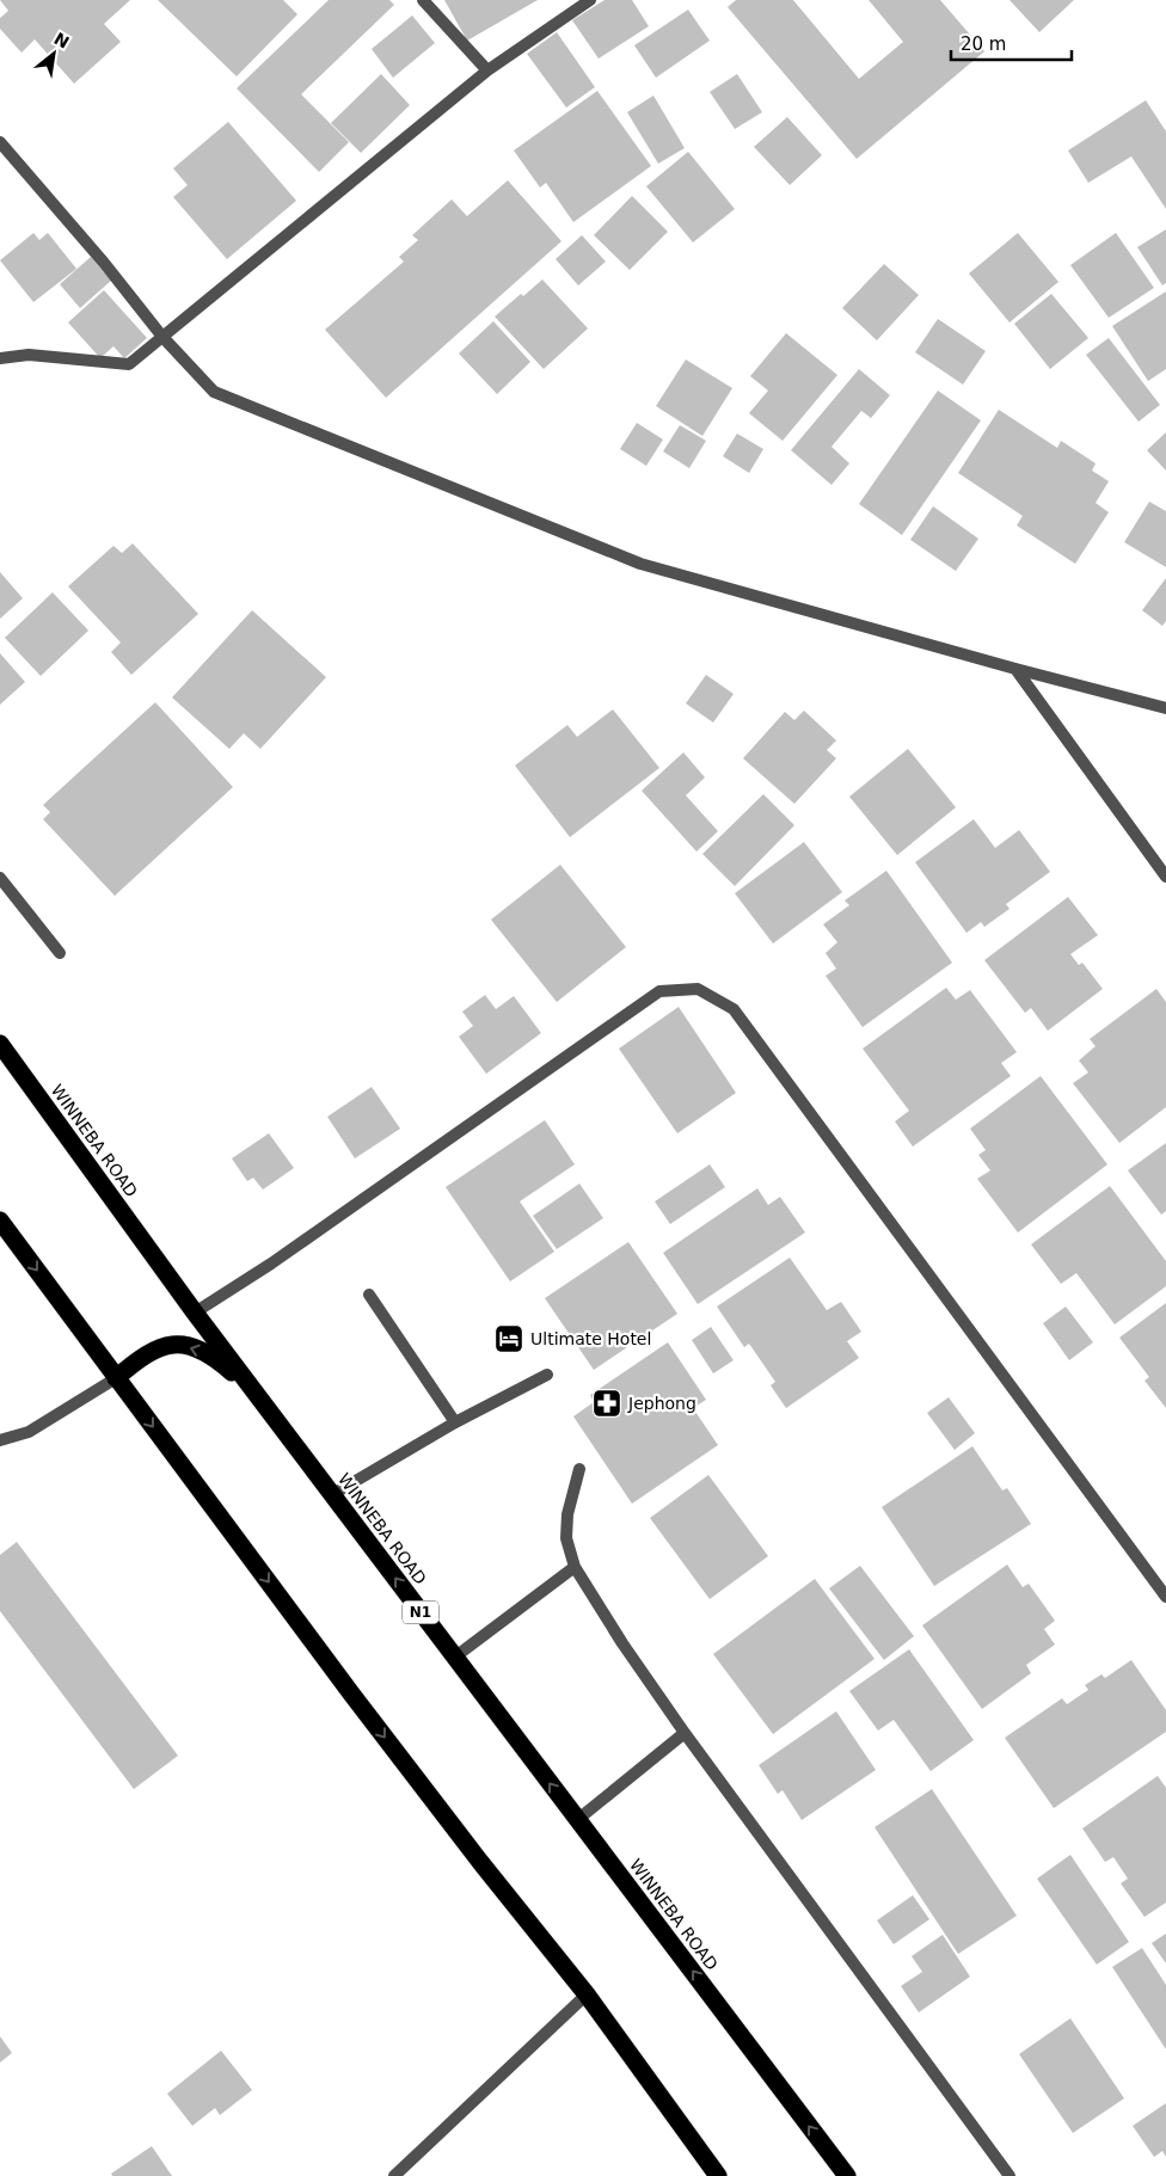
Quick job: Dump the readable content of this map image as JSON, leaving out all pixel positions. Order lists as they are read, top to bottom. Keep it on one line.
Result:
{"streets":{"highway":["WINNEBA ROAD","N1"]},"places":{"hotel":["Ultimate Hotel"],"pharmacy":["Jephong"]},"scale_bar":"20 m","north":"top right"}
